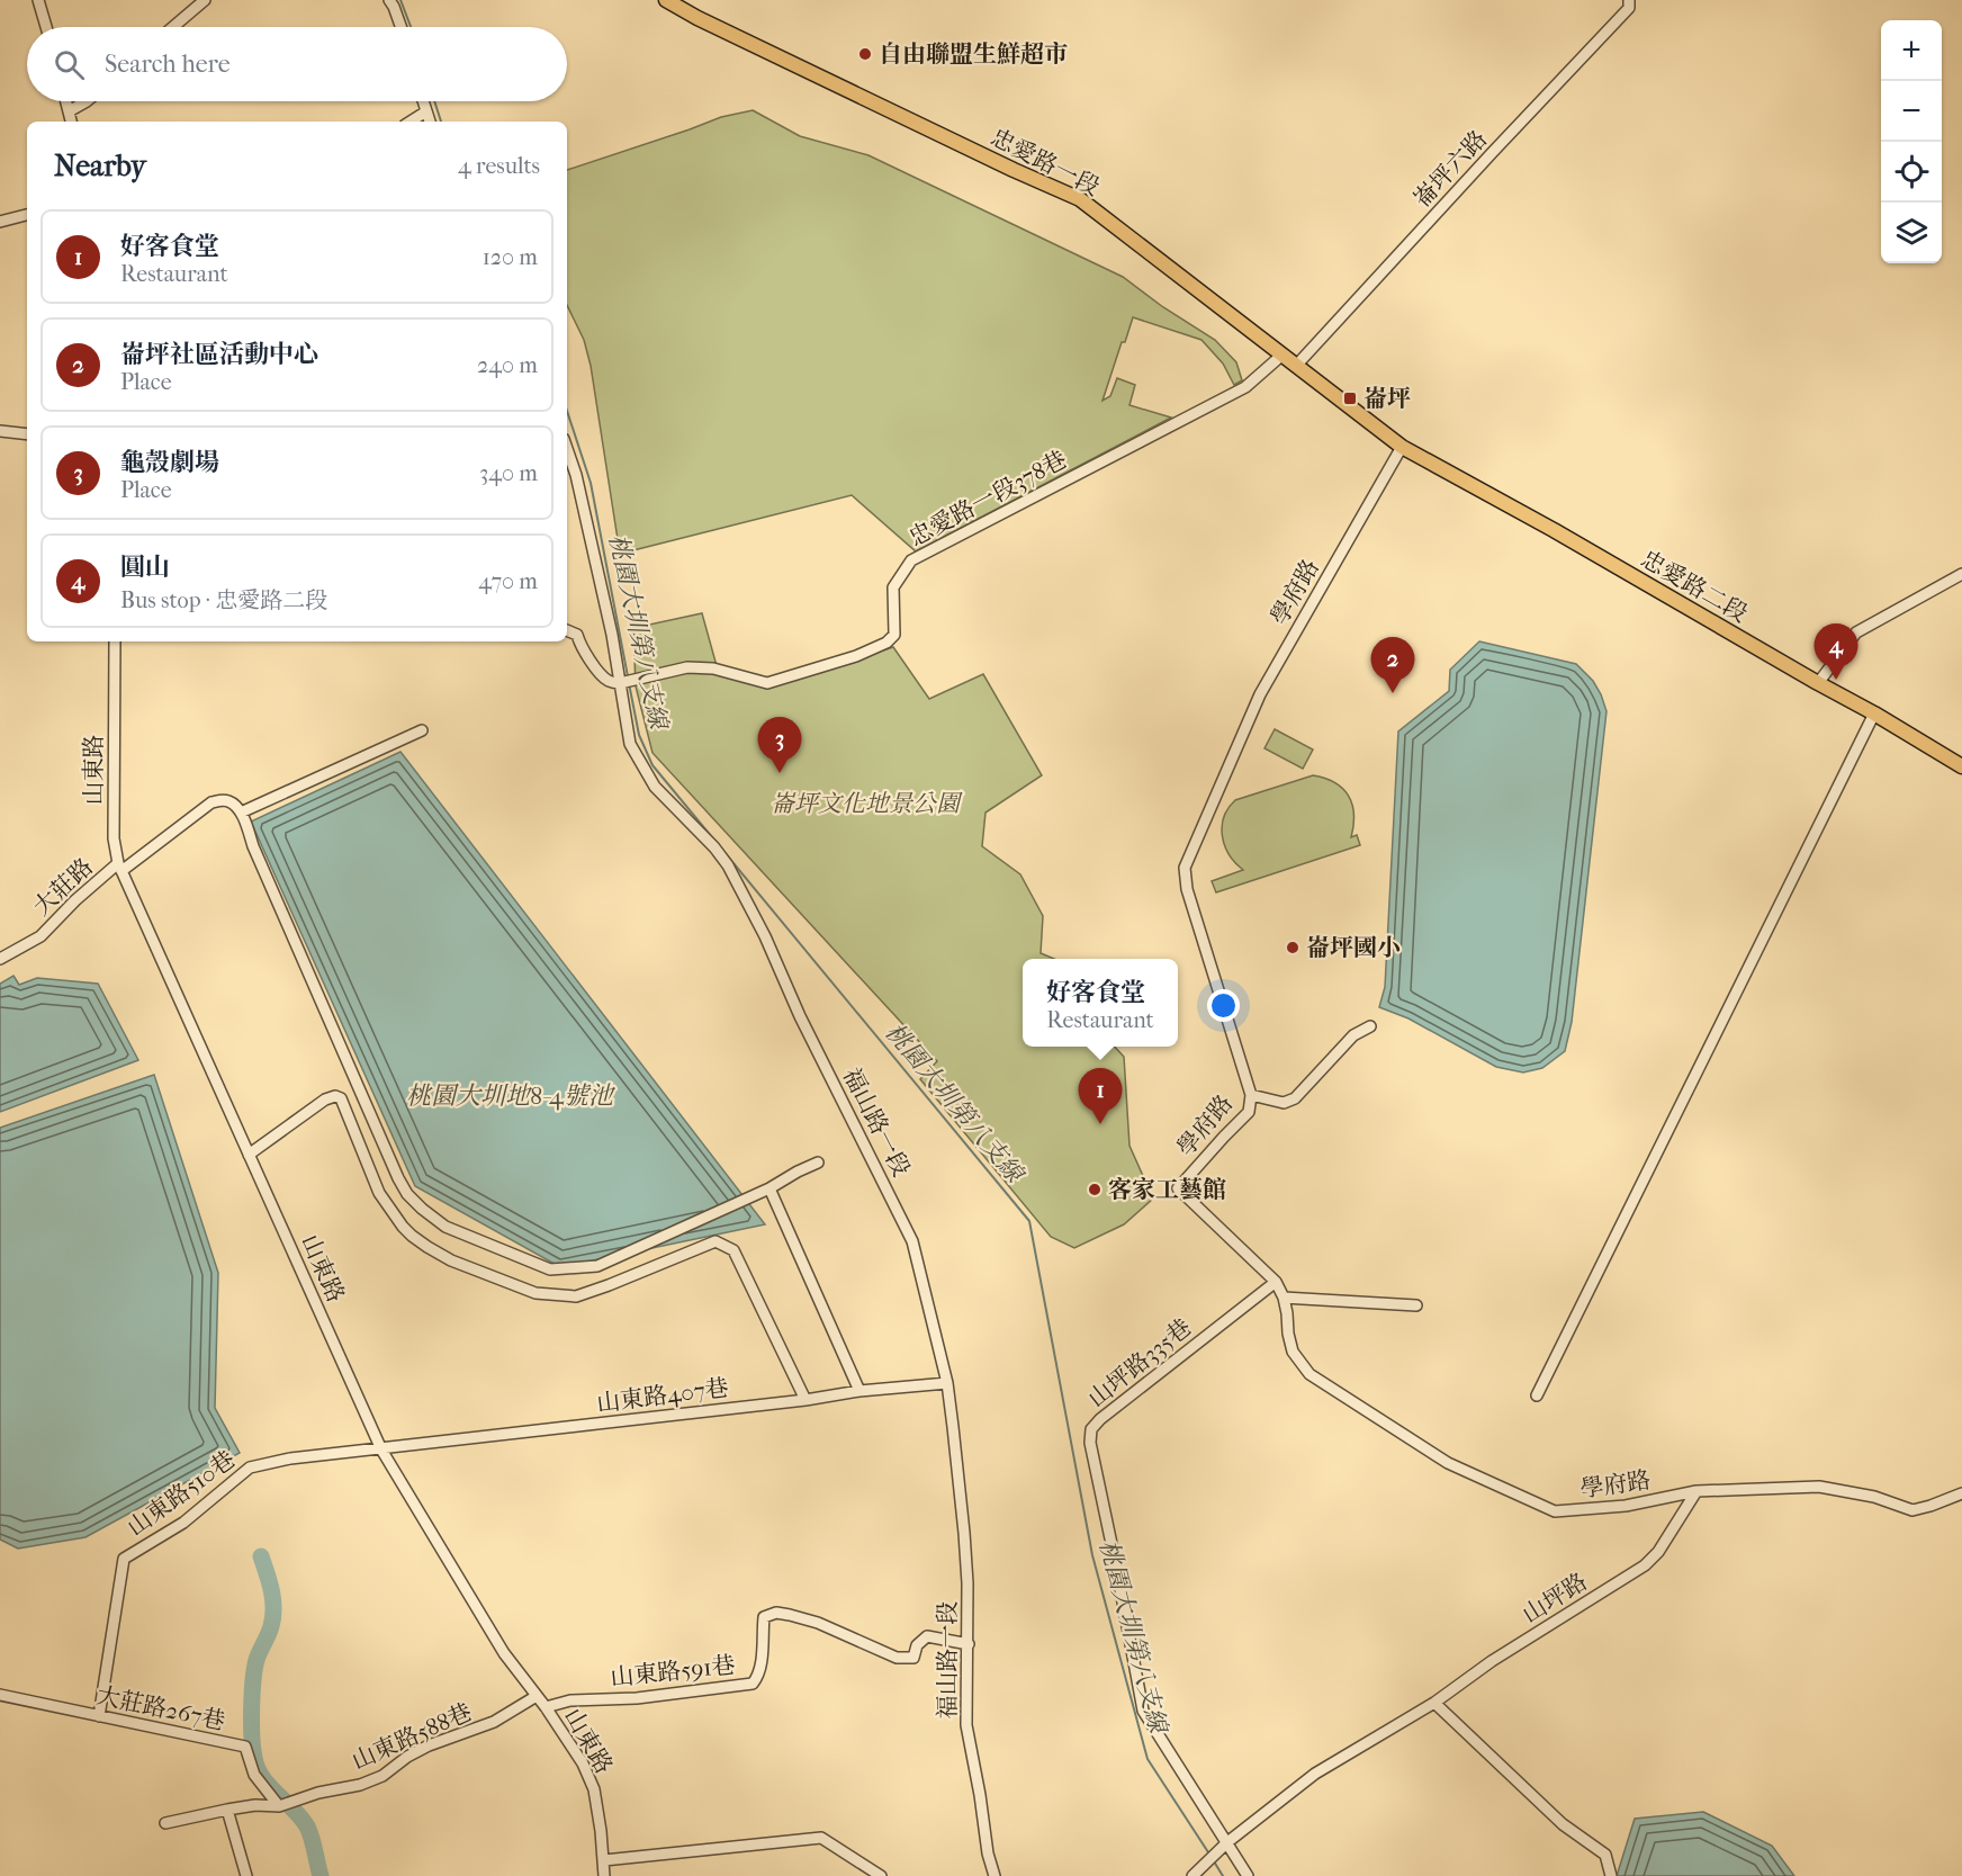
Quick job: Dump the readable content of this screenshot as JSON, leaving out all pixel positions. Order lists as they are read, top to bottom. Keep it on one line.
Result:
{"streets":{"main road":["忠愛路一段","忠愛路二段"],"street":["崙坪六路","忠愛路一段378巷","學府路","山東路","大莊路","福山路一段","山坪路335巷","山東路407巷","山東路510巷","山坪路","山東路591巷","大莊路267巷","山東路588巷"]},"crossings":[["忠愛路一段","崙坪六路"],["忠愛路一段","忠愛路一段378巷"],["忠愛路一段","忠愛路二段"],["忠愛路一段","學府路"],["忠愛路一段378巷","福山路一段"],["忠愛路二段","學府路"],["學府路","山坪路335巷"],["學府路","山坪路"],["山東路","大莊路"],["山東路","山東路407巷"],["山東路","山東路510巷"],["山東路","山東路591巷"],["山東路","山東路588巷"],["福山路一段","山東路407巷"],["福山路一段","山東路591巷"],["山坪路335巷","山坪路"],["山東路407巷","山東路510巷"],["山東路510巷","大莊路267巷"],["大莊路267巷","山東路588巷"]],"water":["桃園大圳第八支線","桃園大圳地8-4號池"],"parks":["崙坪文化地景公園"],"places":{"other":["自由聯盟生鮮超市","崙坪國小","客家工藝館"],"transit":["崙坪"]},"page":{"map_buttons":["+","−"],"search":"Search here","heading":["Nearby","4 results"],"list":[{"mark":"1","name":"好客食堂","note":"Restaurant","value":"120 m"},{"mark":"2","name":"崙坪社區活動中心","note":"Place","value":"240 m"},{"mark":"3","name":"龜殼劇場","note":"Place","value":"340 m"},{"mark":"4","name":"圓山","note":"Bus stop · 忠愛路二段","value":"470 m"}],"pins":["4","2","3","1"],"popup":["好客食堂","Restaurant"]}}
